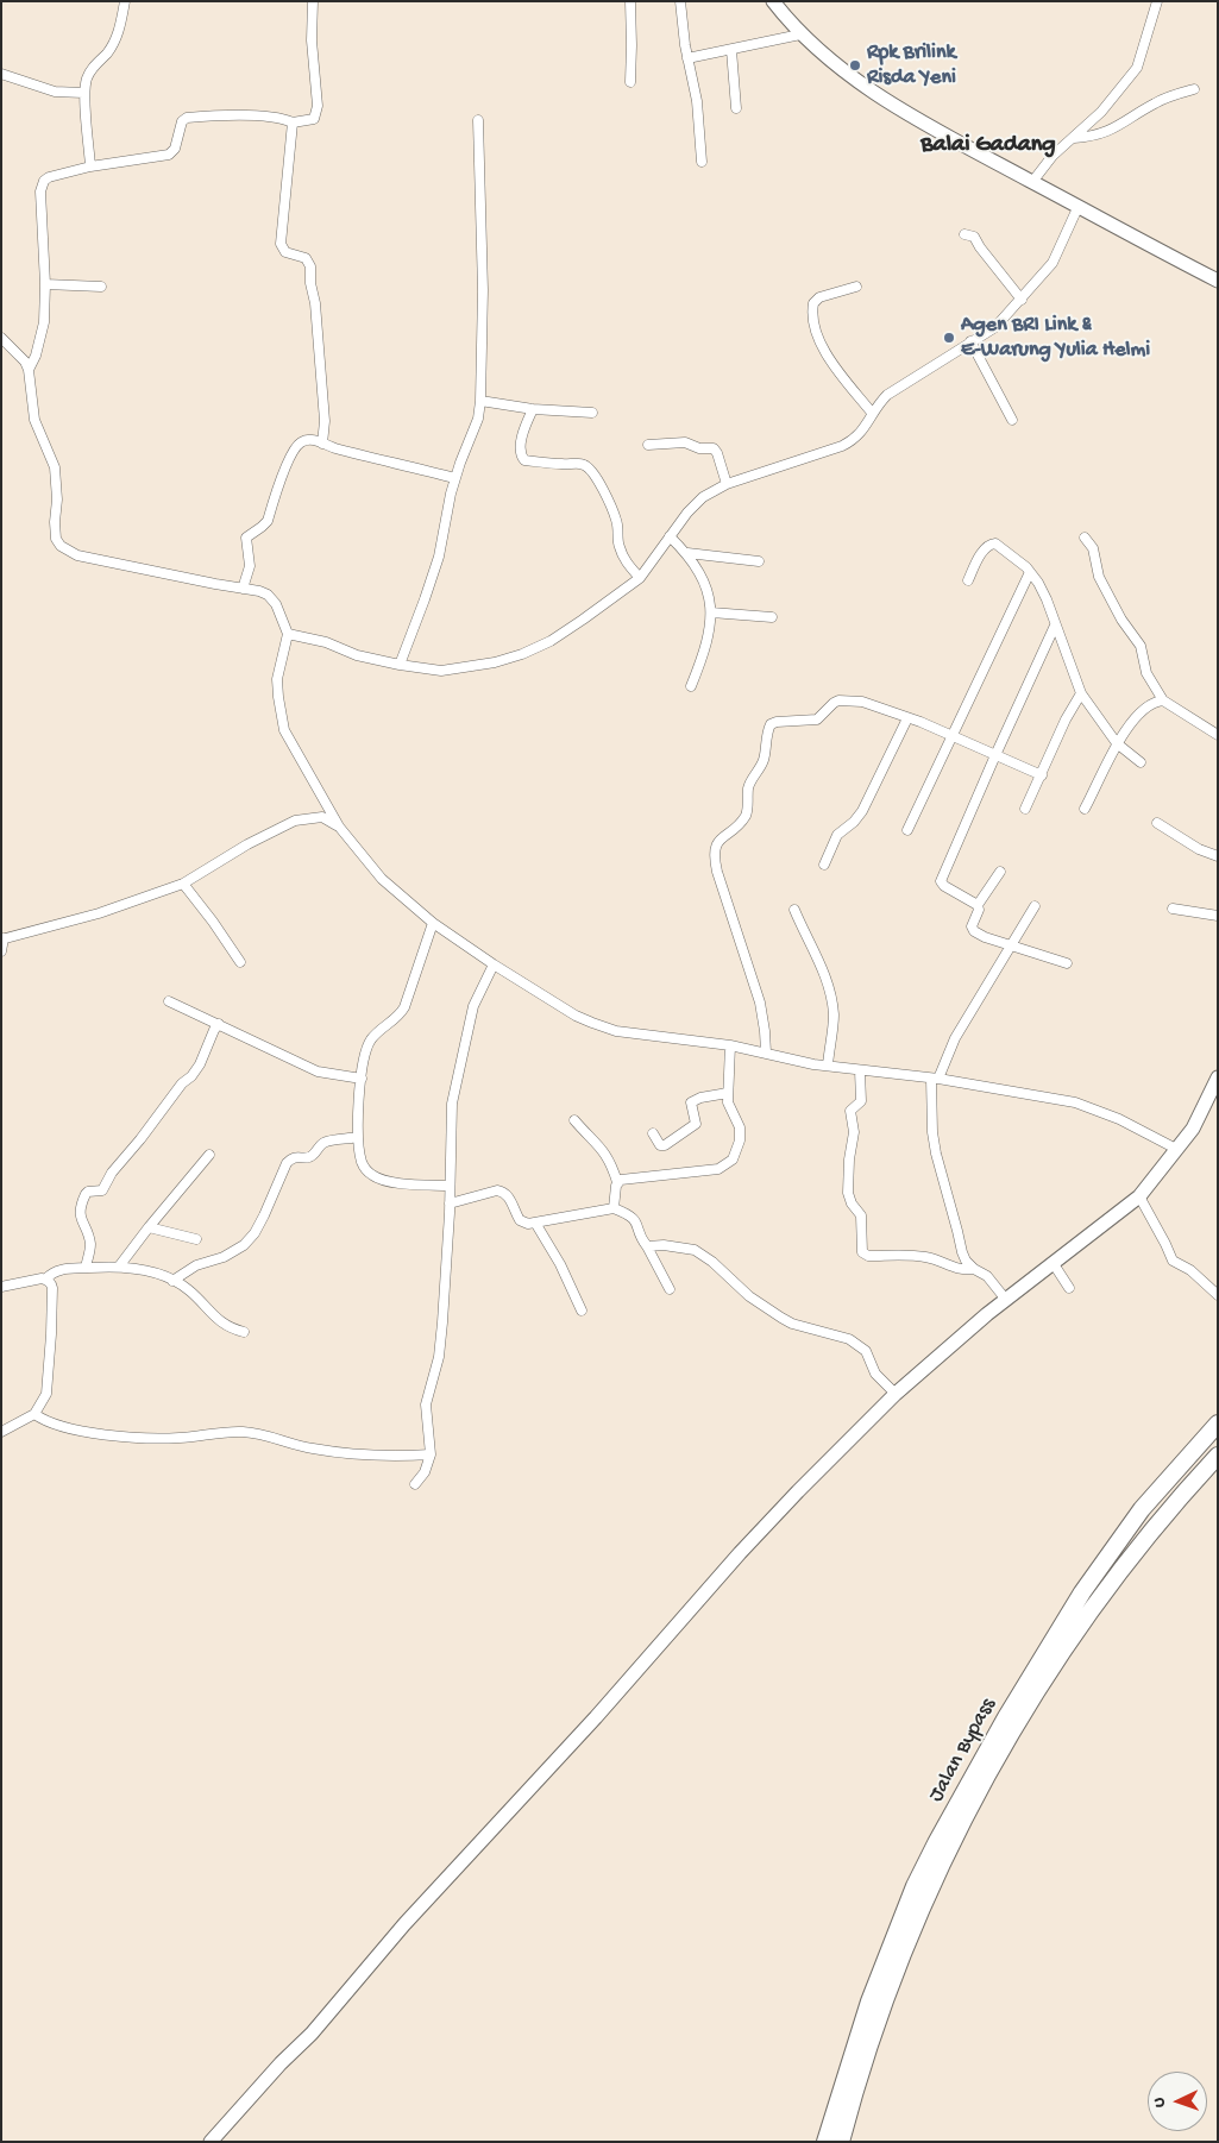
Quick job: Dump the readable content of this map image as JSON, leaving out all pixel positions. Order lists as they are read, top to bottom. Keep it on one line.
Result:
{"streets":{"highway":["Jalan Bypass"]},"districts":["Balai Gadang"],"places":["Rpk Brilink Risda Yeni","Agen BRI Link & E-Warung Yulia Helmi"],"north":"left"}
